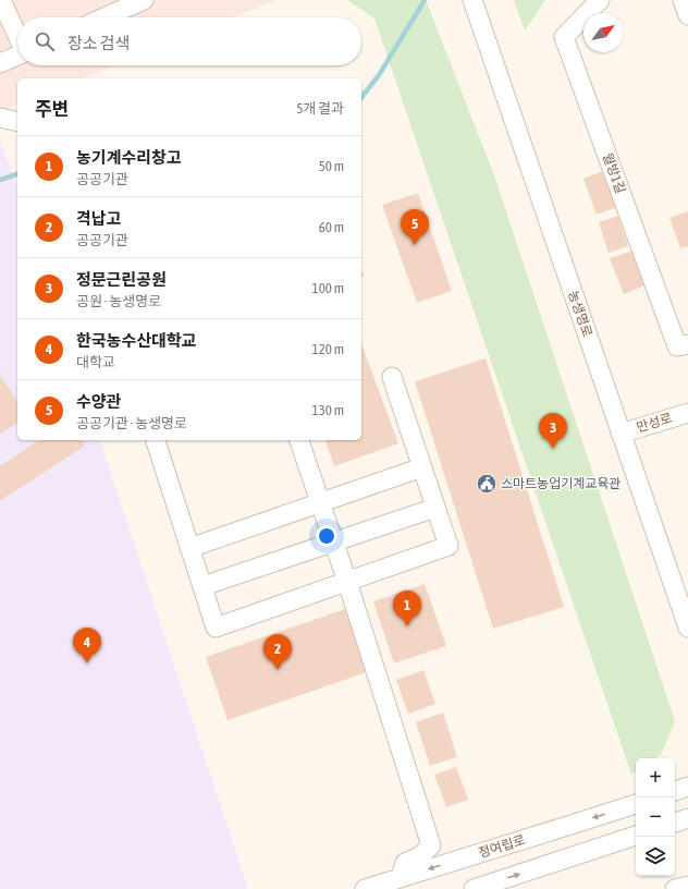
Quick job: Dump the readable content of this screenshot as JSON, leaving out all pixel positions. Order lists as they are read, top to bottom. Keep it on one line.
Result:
{"streets":{"street":["월방1길","농생명로","만성로","정여립로"]},"crossings":[["농생명로","만성로"]],"places":{"public building":["스마트농업기계교육관"]},"north":"top right","page":{"search":"장소 검색","heading":["주변","5개 결과"],"list":[{"mark":"1","name":"농기계수리창고","note":"공공기관","value":"50 m"},{"mark":"2","name":"격납고","note":"공공기관","value":"60 m"},{"mark":"3","name":"정문근린공원","note":"공원 · 농생명로","value":"100 m"},{"mark":"4","name":"한국농수산대학교","note":"대학교","value":"120 m"},{"mark":"5","name":"수양관","note":"공공기관 · 농생명로","value":"130 m"}],"pins":["5","3","1","4","2"],"map_buttons":["+","−"]}}
